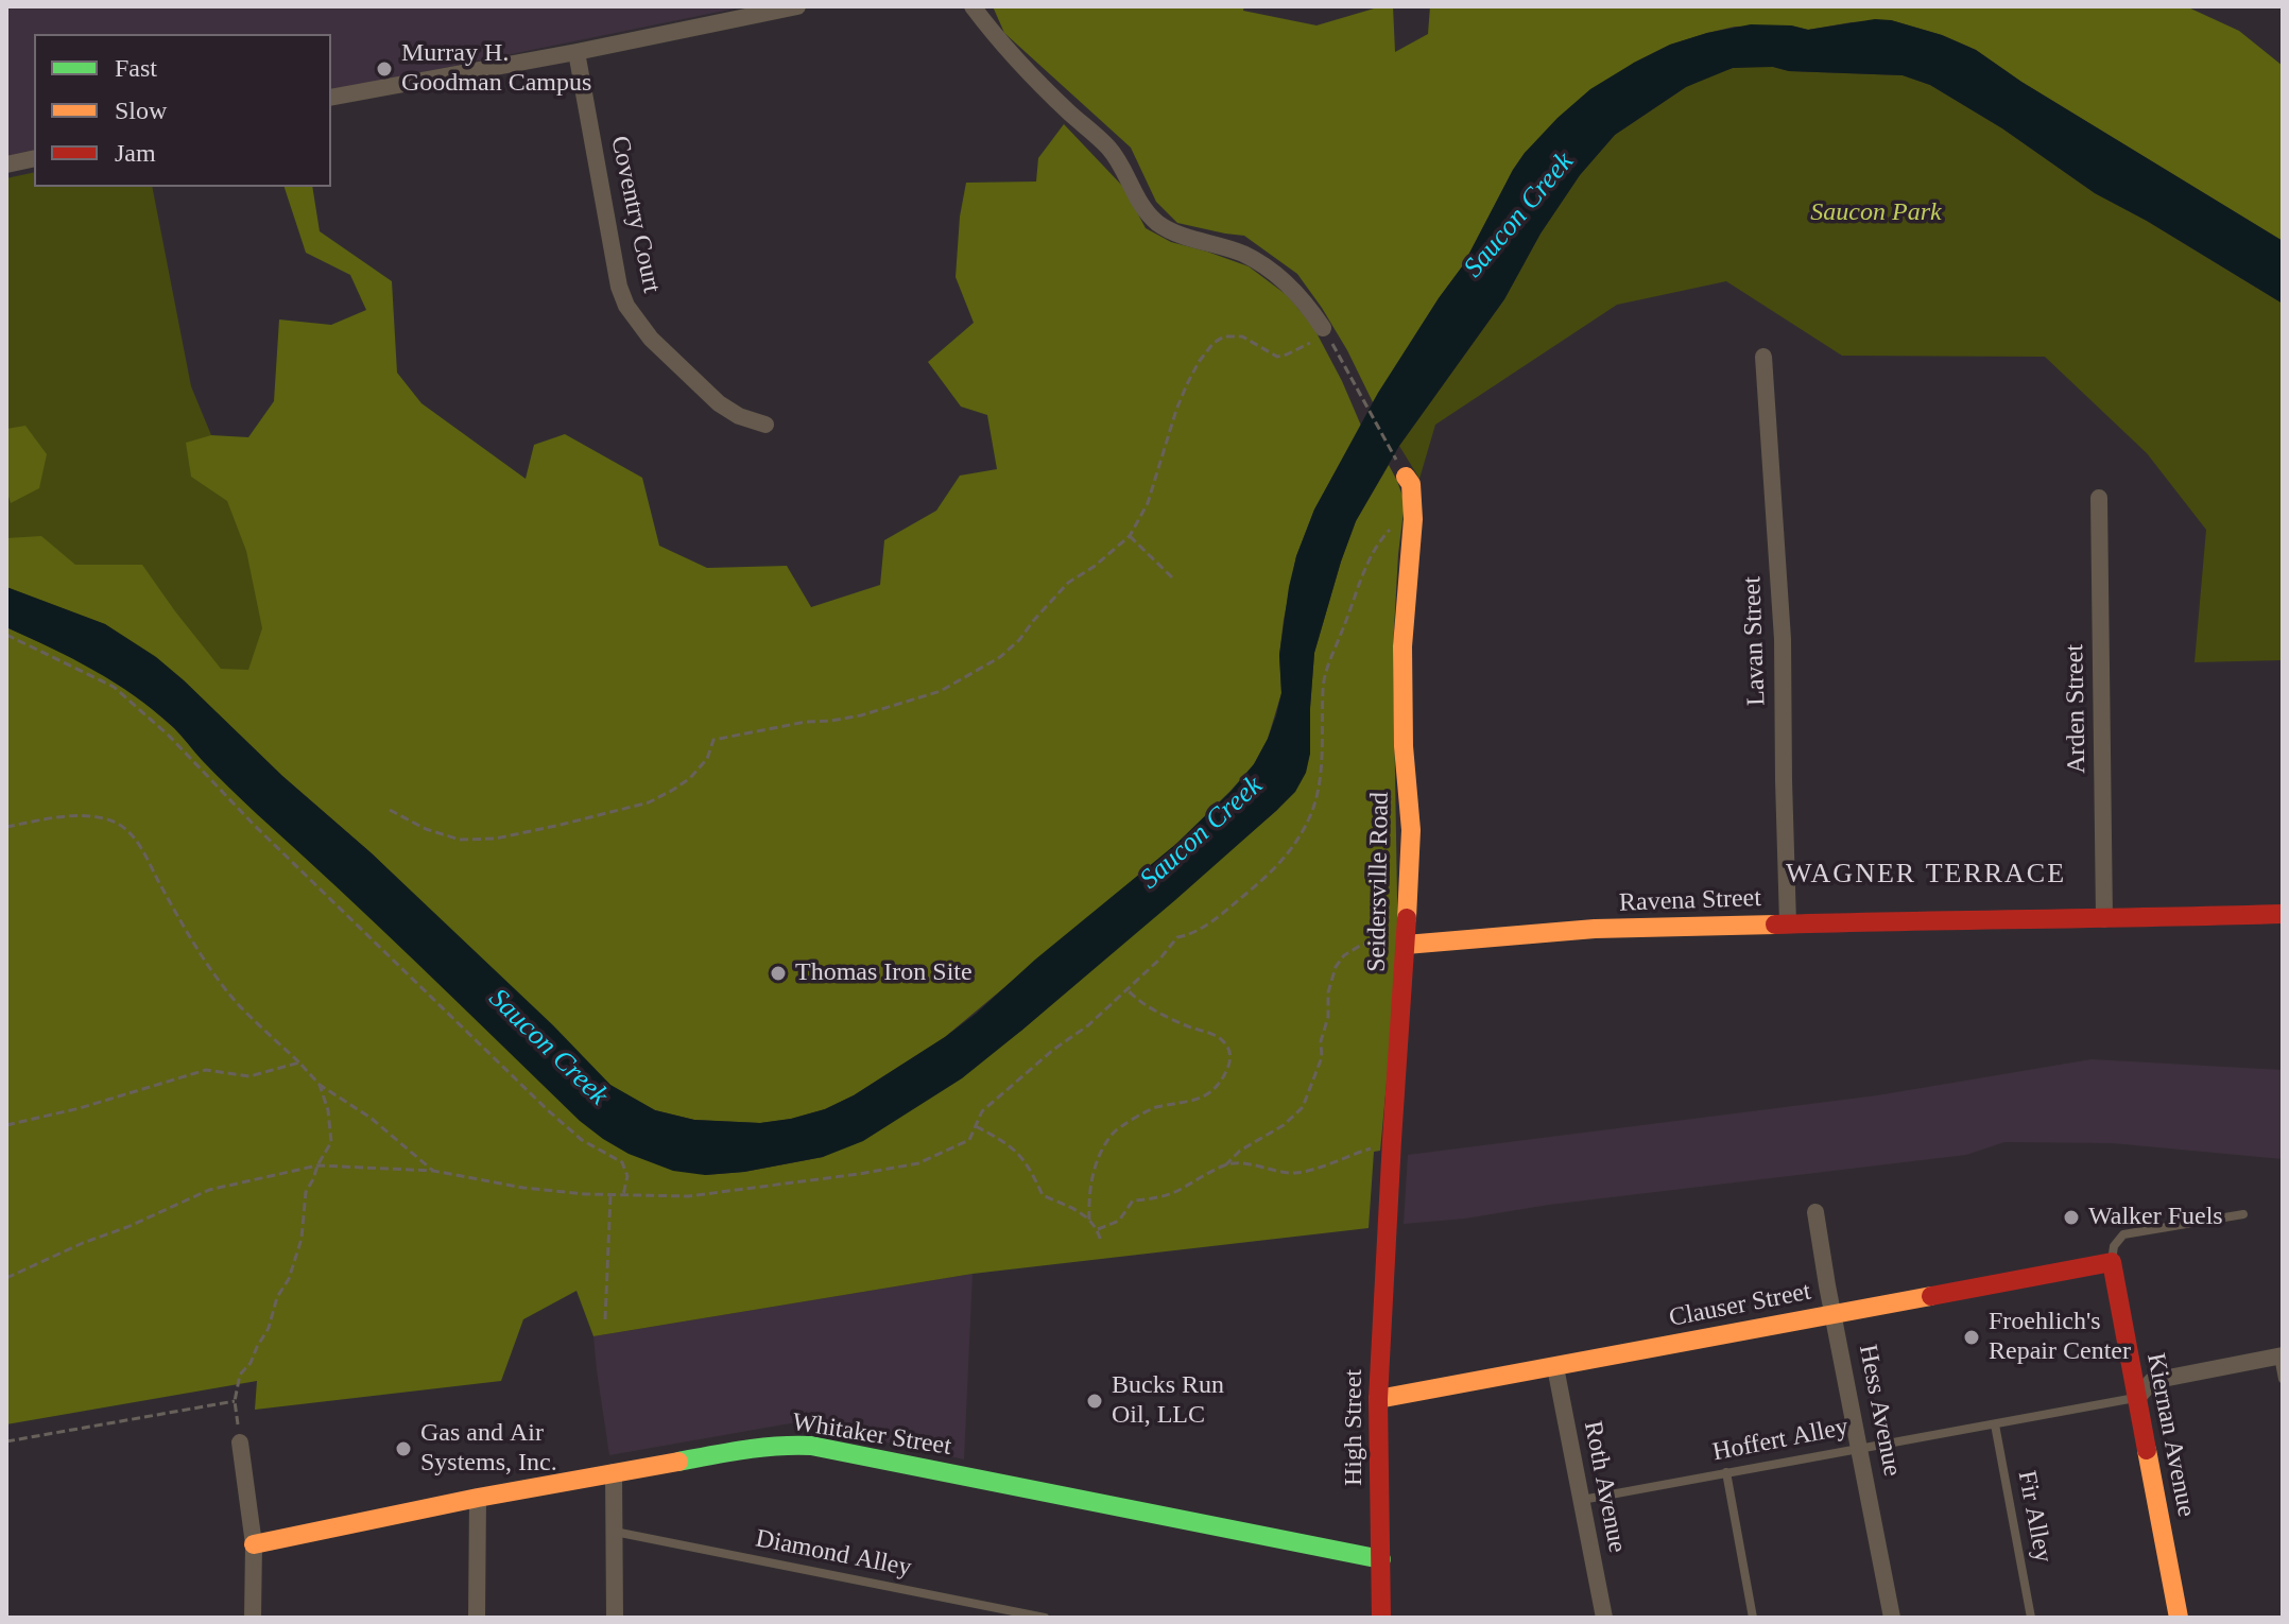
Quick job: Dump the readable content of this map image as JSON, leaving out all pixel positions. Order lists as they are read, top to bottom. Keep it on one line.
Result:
{"streets":{"street":["Coventry Court","Lavan Street","Arden Street","Seidersville Road","Ravena Street","Clauser Street","Hess Avenue","High Street","Whitaker Street","Kiernan Avenue","Roth Avenue"],"lane":["Hoffert Alley","Fir Alley","Diamond Alley"]},"crossings":[["Lavan Street","Ravena Street"],["Arden Street","Ravena Street"],["Seidersville Road","Ravena Street"],["Seidersville Road","High Street"],["Clauser Street","Hess Avenue"],["Clauser Street","High Street"],["Clauser Street","Kiernan Avenue"],["Clauser Street","Roth Avenue"],["Hess Avenue","Hoffert Alley"],["High Street","Whitaker Street"],["Kiernan Avenue","Hoffert Alley"],["Hoffert Alley","Roth Avenue"],["Hoffert Alley","Fir Alley"]],"districts":["WAGNER TERRACE"],"water":["Saucon Creek"],"parks":["Saucon Park"],"places":["Murray H. Goodman Campus","Thomas Iron Site","Walker Fuels","Froehlich's Repair Center","Bucks Run Oil, LLC","Gas and Air Systems, Inc."],"legend":["Fast","Slow","Jam"]}
